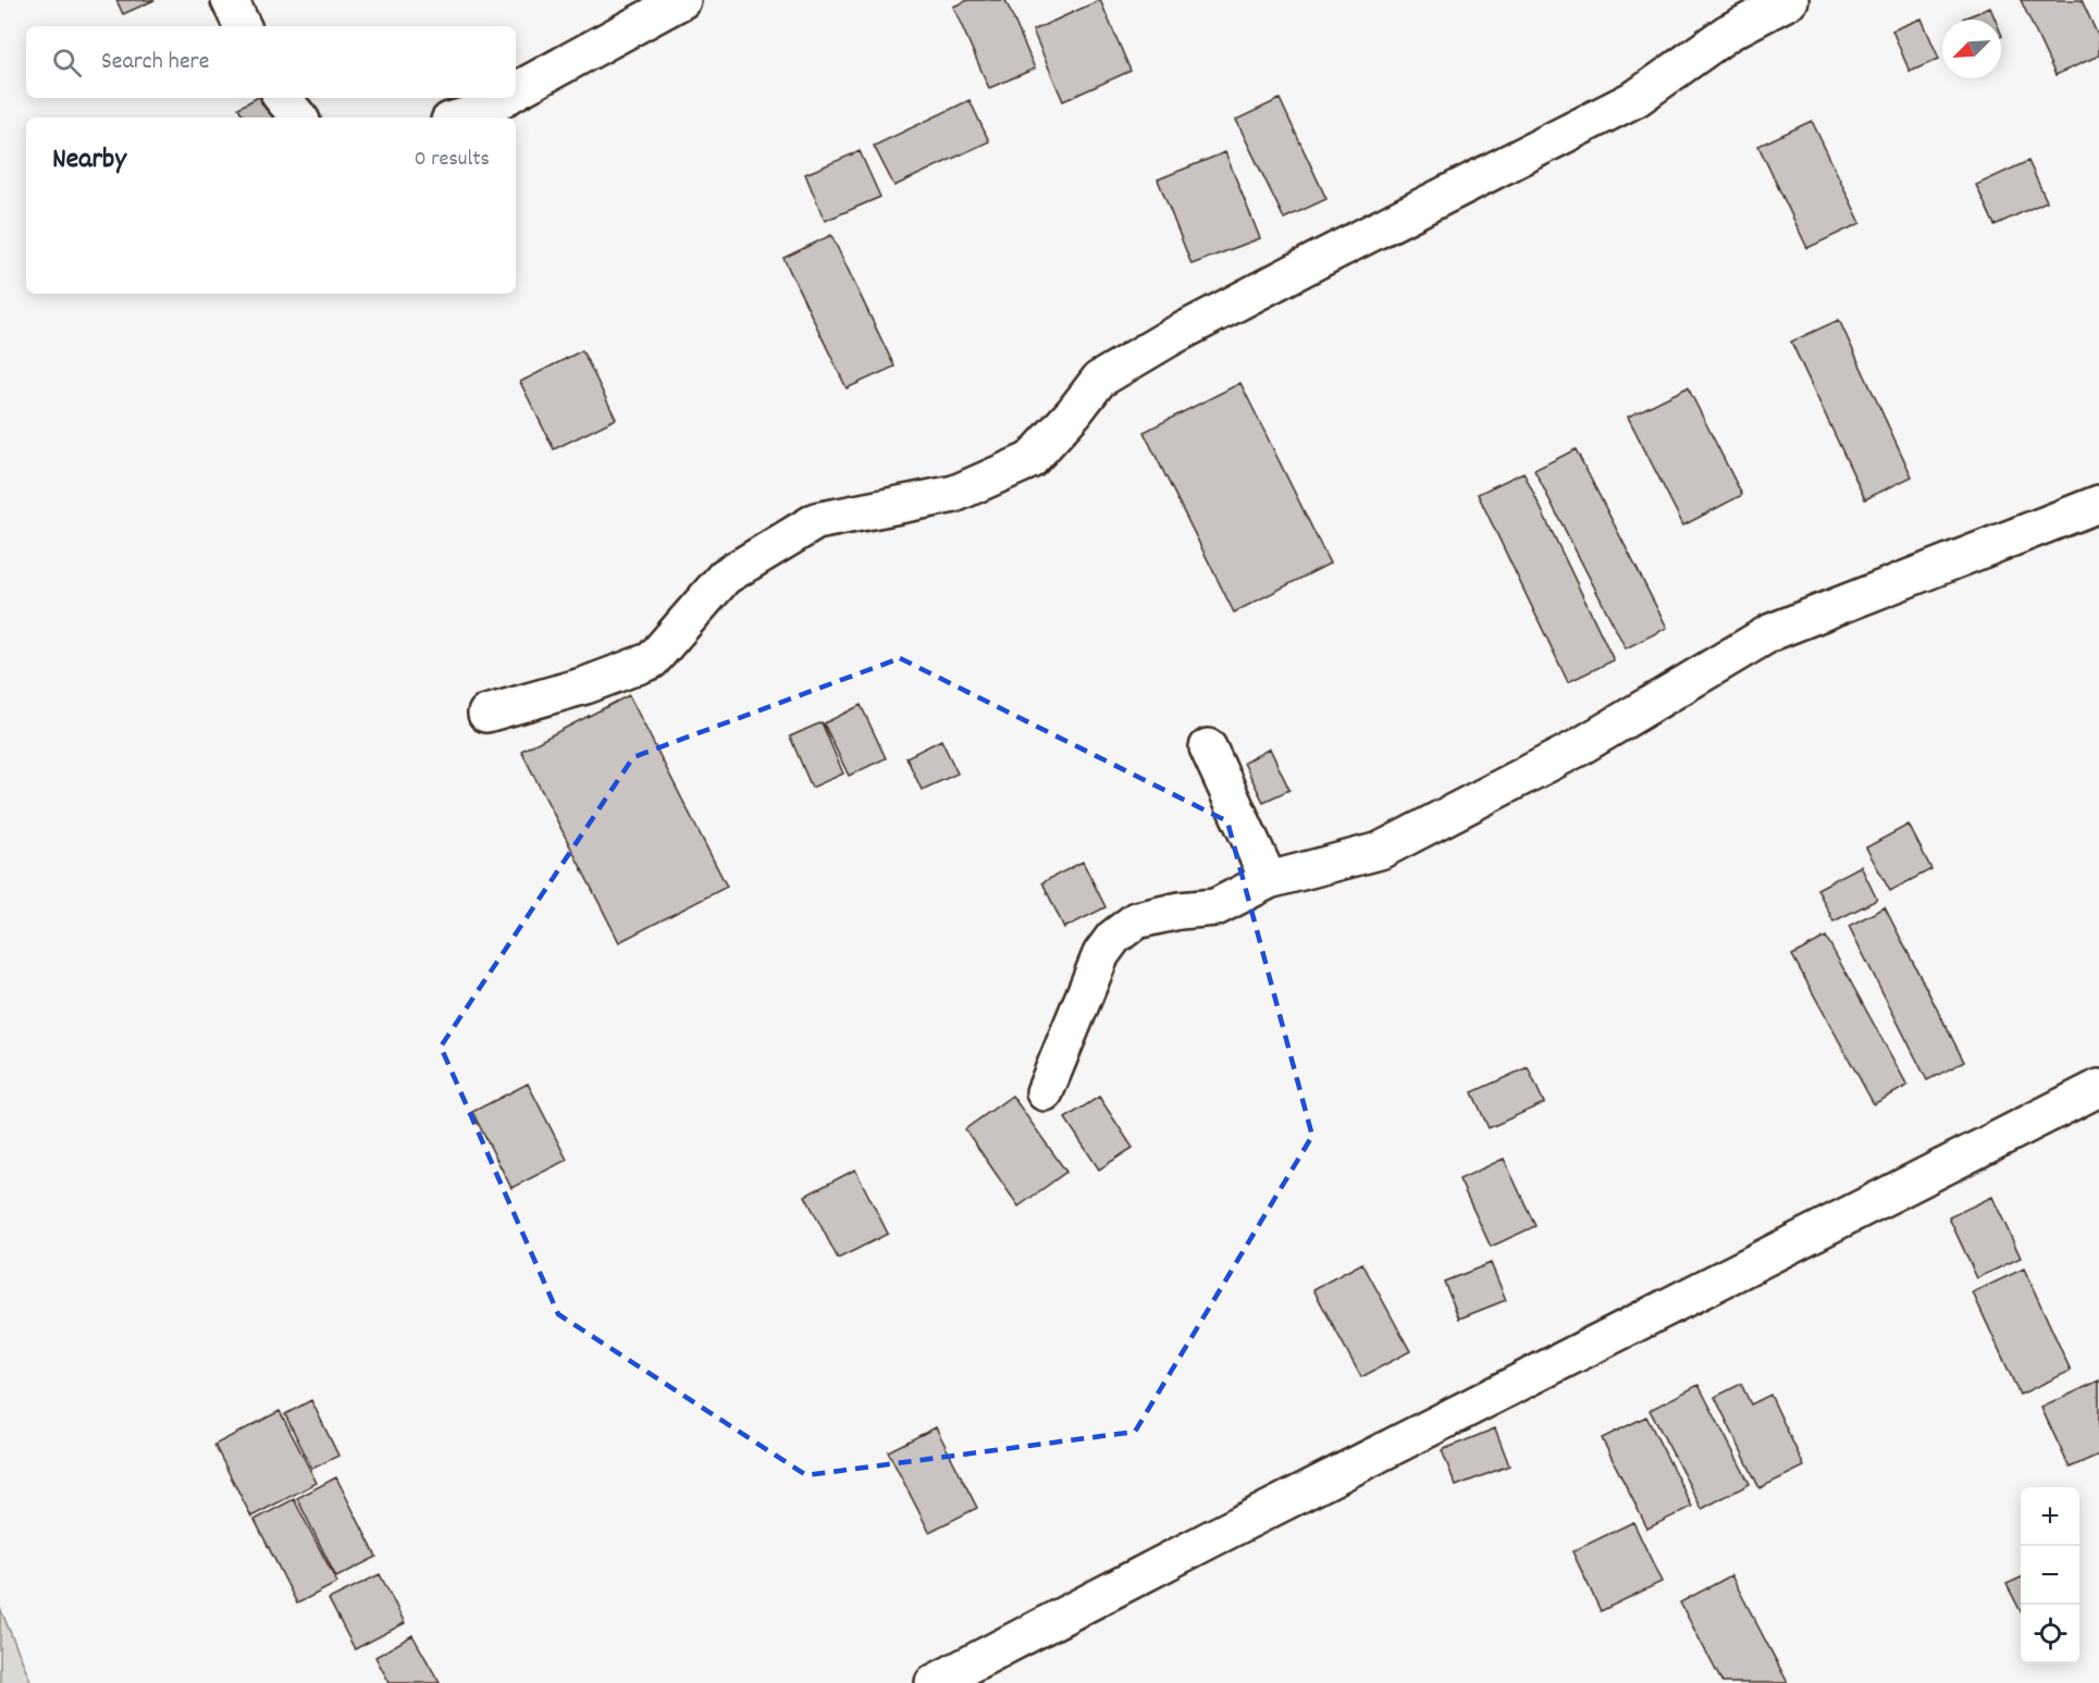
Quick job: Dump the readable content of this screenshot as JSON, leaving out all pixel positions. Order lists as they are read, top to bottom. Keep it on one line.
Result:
{"north":"bottom left","page":{"search":"Search here","heading":["Nearby","0 results"],"map_buttons":["+","−"]}}
